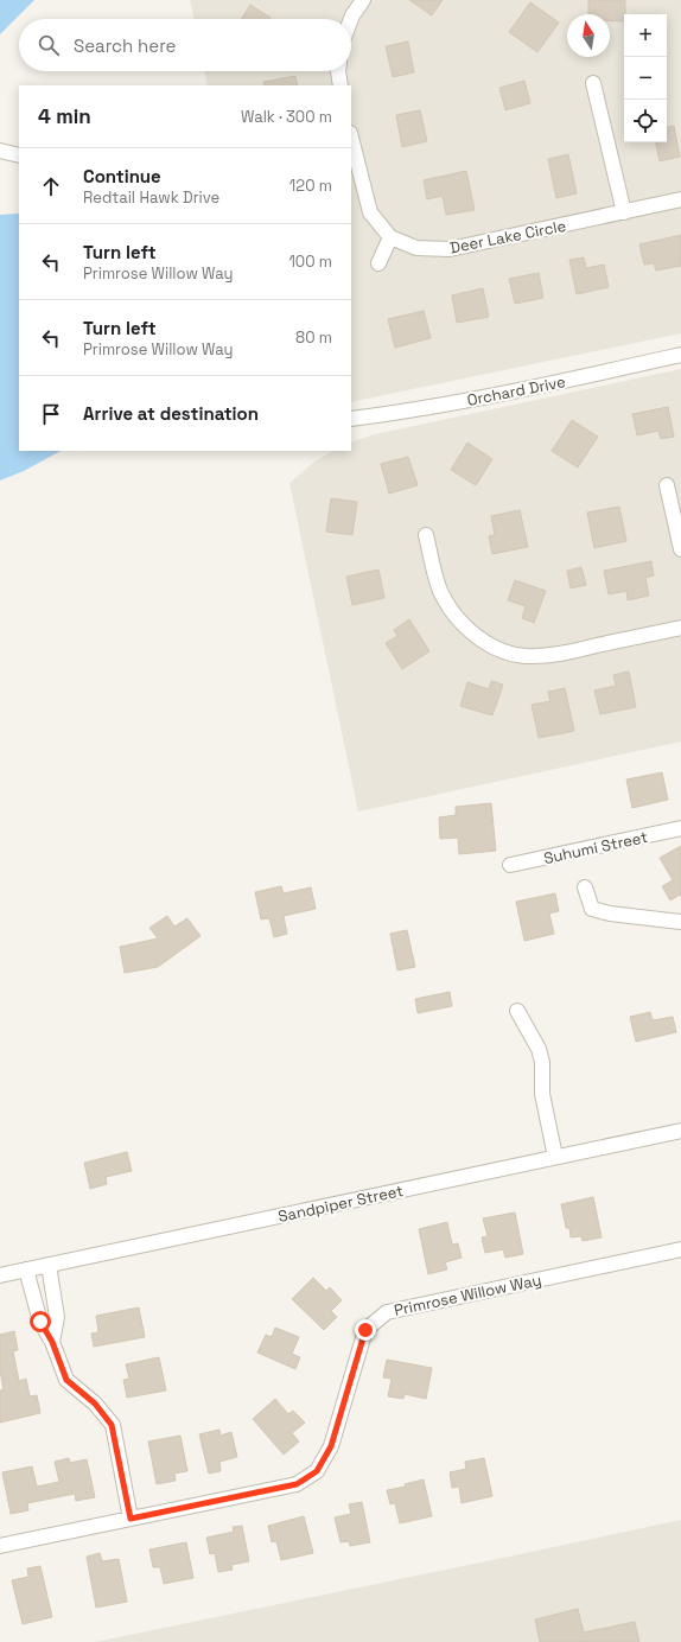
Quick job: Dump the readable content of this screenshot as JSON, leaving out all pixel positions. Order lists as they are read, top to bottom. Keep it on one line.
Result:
{"streets":{"street":["Deer Lake Circle","Orchard Drive","Suhumi Street","Sandpiper Street","Primrose Willow Way"]},"north":"top","page":{"map_buttons":["+","−"],"search":"Search here","heading":["4 min","Walk · 300 m"],"list":[["Continue","Redtail Hawk Drive","120 m"],["Turn left","Primrose Willow Way","100 m"],["Turn left","Primrose Willow Way","80 m"],"Arrive at destination"]}}
